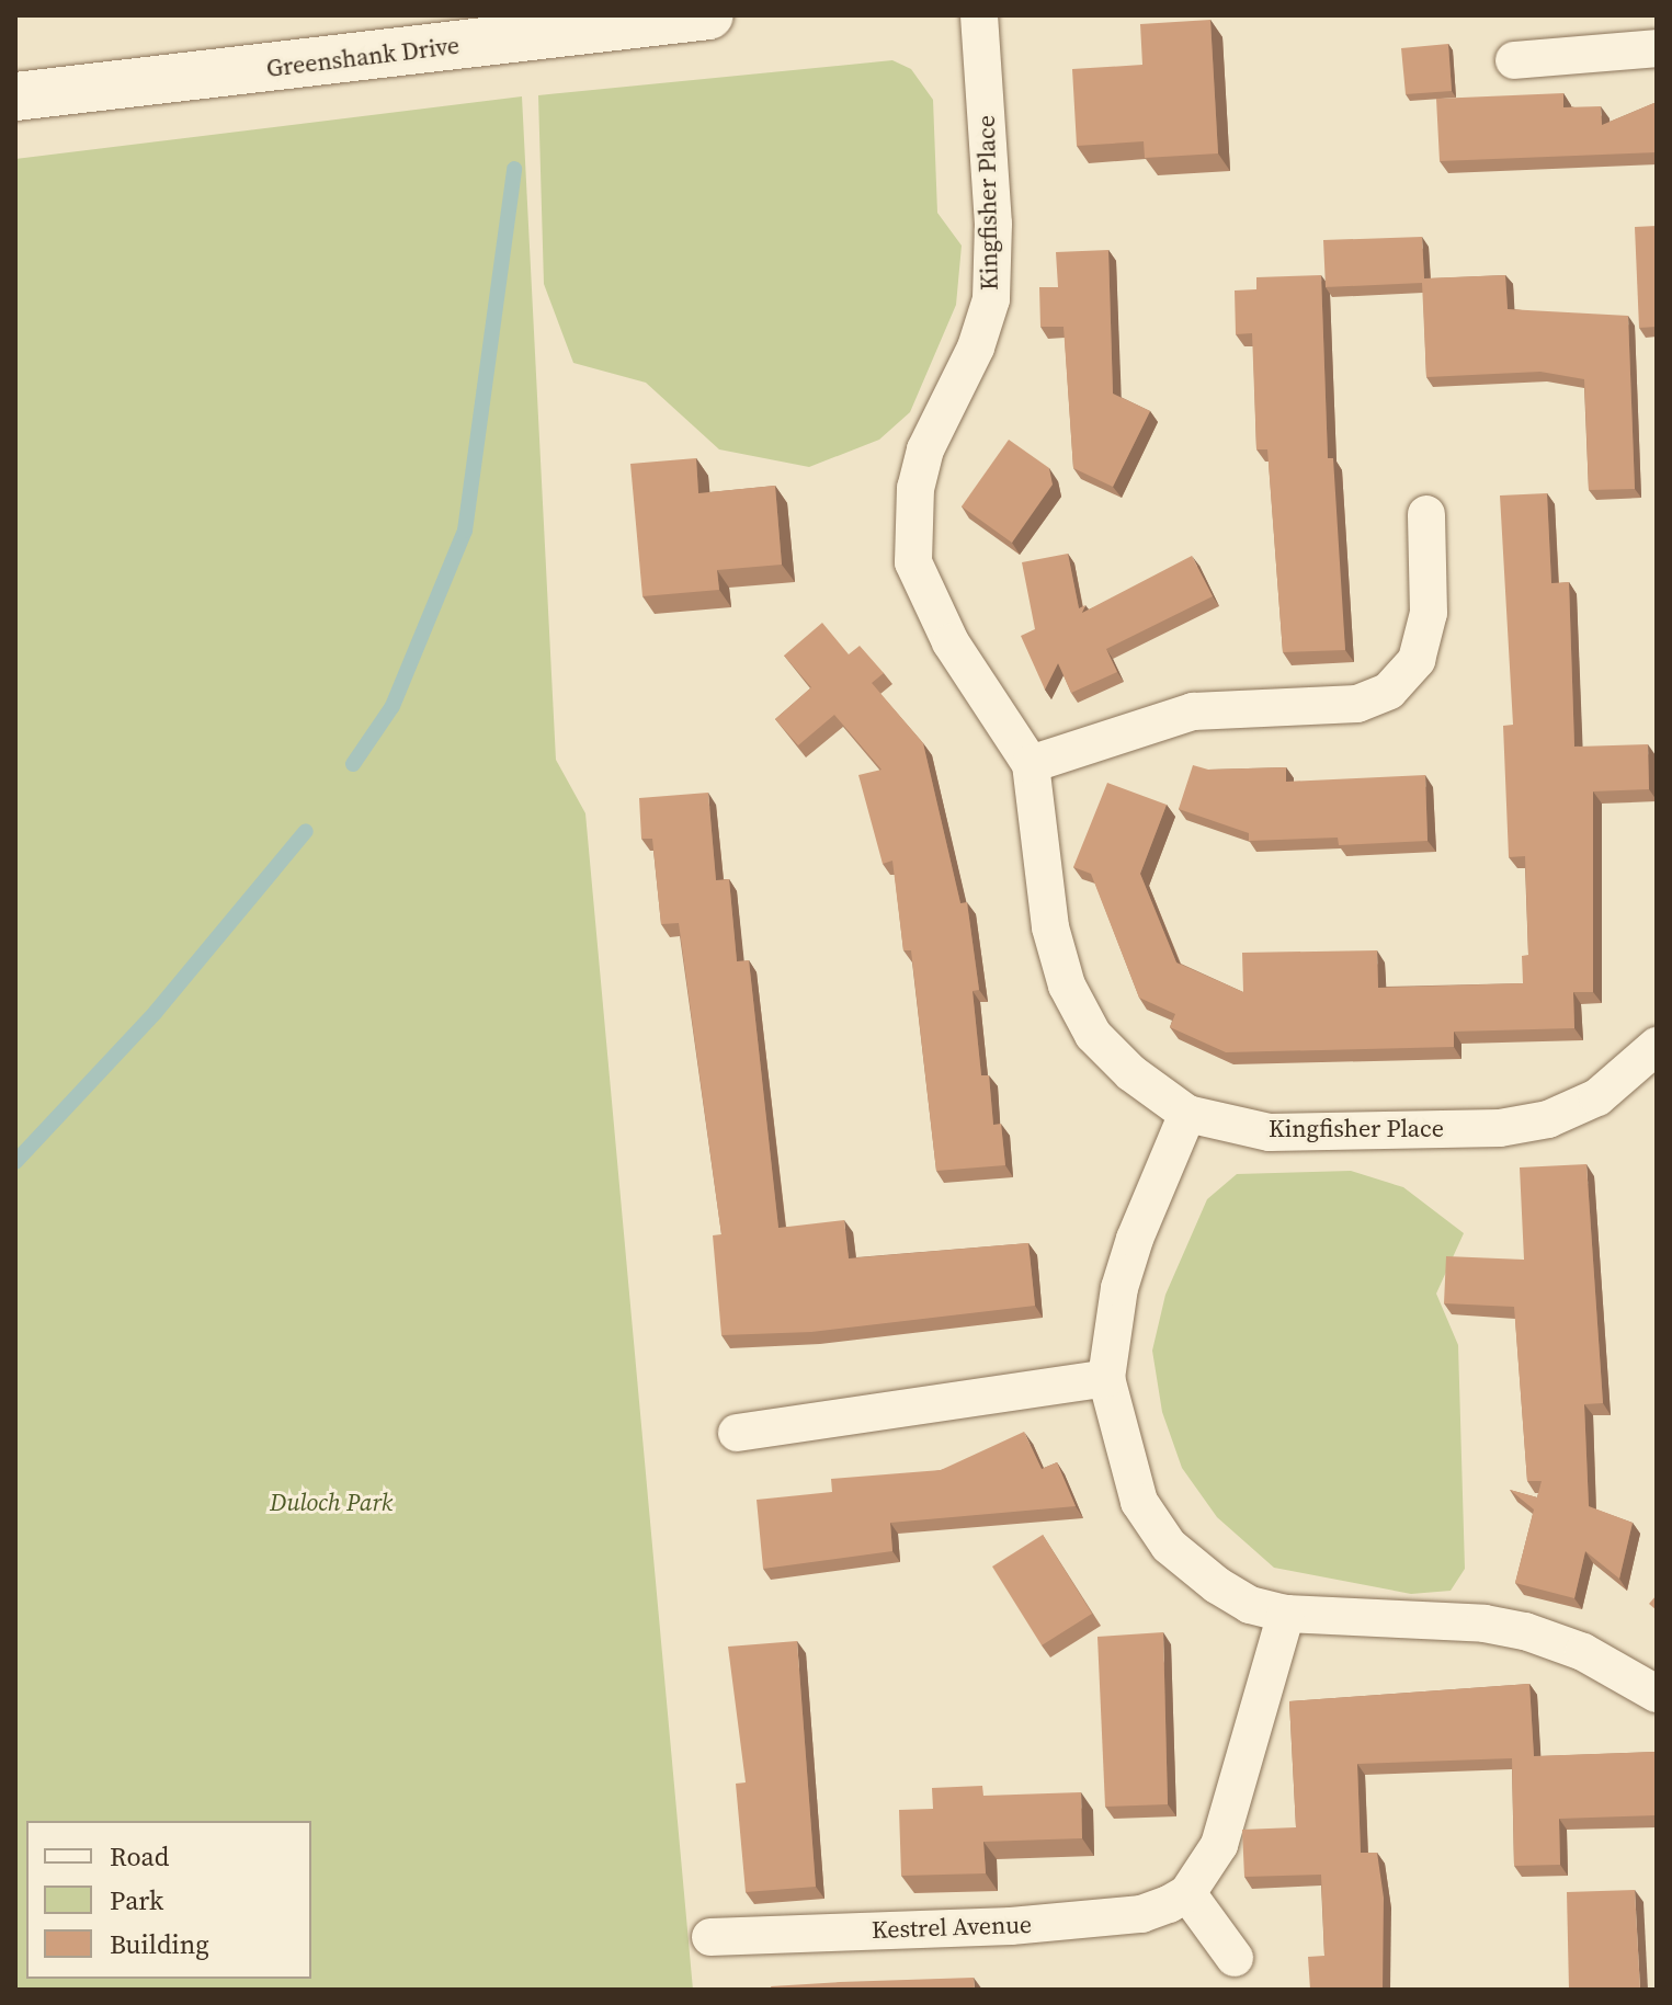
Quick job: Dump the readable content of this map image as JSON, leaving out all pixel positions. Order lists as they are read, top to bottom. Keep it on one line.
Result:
{"streets":{"street":["Greenshank Drive","Kingfisher Place","Kestrel Avenue"]},"parks":["Duloch Park"],"legend":["Road","Park","Building"]}
